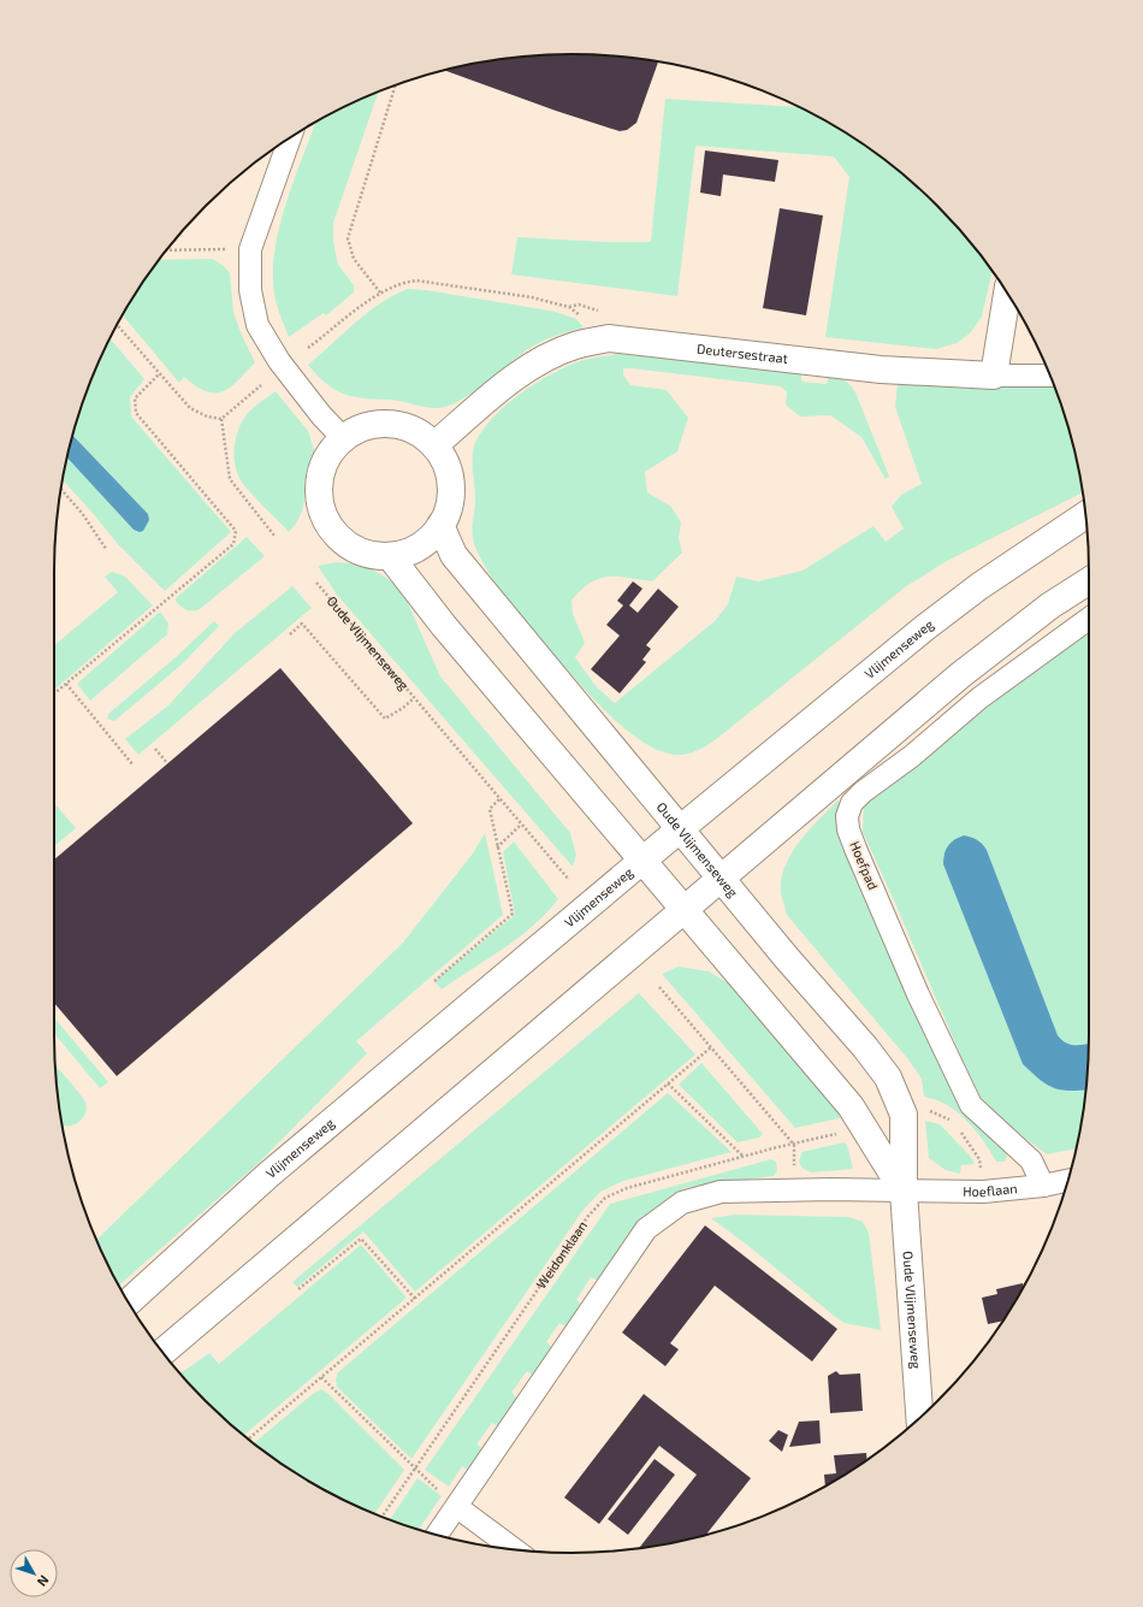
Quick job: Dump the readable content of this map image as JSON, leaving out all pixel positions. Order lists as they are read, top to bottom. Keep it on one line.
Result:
{"streets":{"street":["Deutersestraat","Oude Vlijmenseweg","Vlijmenseweg","Hoefpad","Hoeflaan"],"path":["Weidonklaan"]},"crossings":[["Deutersestraat","Oude Vlijmenseweg"],["Oude Vlijmenseweg","Vlijmenseweg"],["Oude Vlijmenseweg","Hoeflaan"],["Hoefpad","Hoeflaan"]],"north":"bottom right"}
